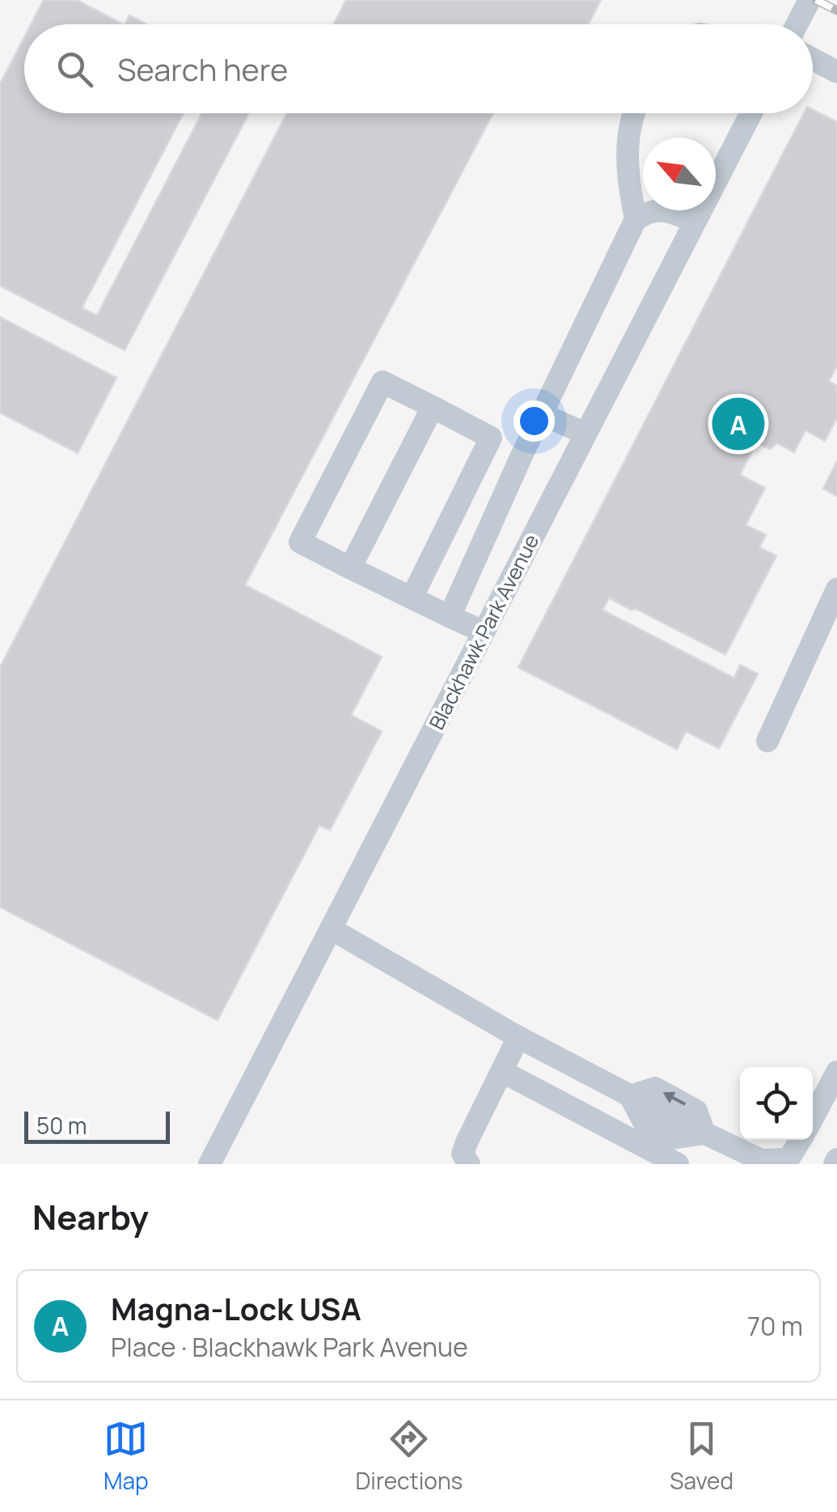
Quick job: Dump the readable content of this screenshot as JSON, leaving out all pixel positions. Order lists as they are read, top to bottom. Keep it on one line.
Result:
{"streets":{"street":["Blackhawk Park Avenue"]},"scale_bar":"50 m","north":"top left","page":{"search":"Search here","pins":"A","scale":"50 m","heading":"Nearby","list":[{"mark":"A","name":"Magna-Lock USA","note":"Place · Blackhawk Park Avenue","value":"70 m"}],"nav":["Map","Directions","Saved"]}}
